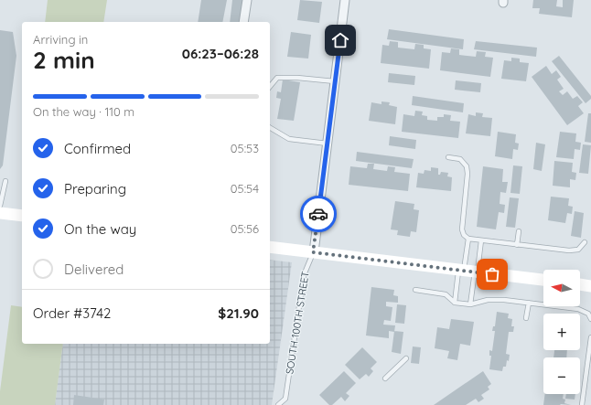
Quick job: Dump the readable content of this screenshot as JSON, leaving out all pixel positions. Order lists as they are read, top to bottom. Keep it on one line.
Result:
{"streets":{"street":["SOUTH 100TH STREET"]},"north":"left","page":{"heading":["2 min","Arriving in","06:23–06:28"],"panel":["Order #3742","$21.90"],"bar":"On the way · 110 m","list":[["Confirmed","05:53"],["Preparing","05:54"],["On the way","05:56"],"Delivered"],"map_buttons":["+","−"]}}
